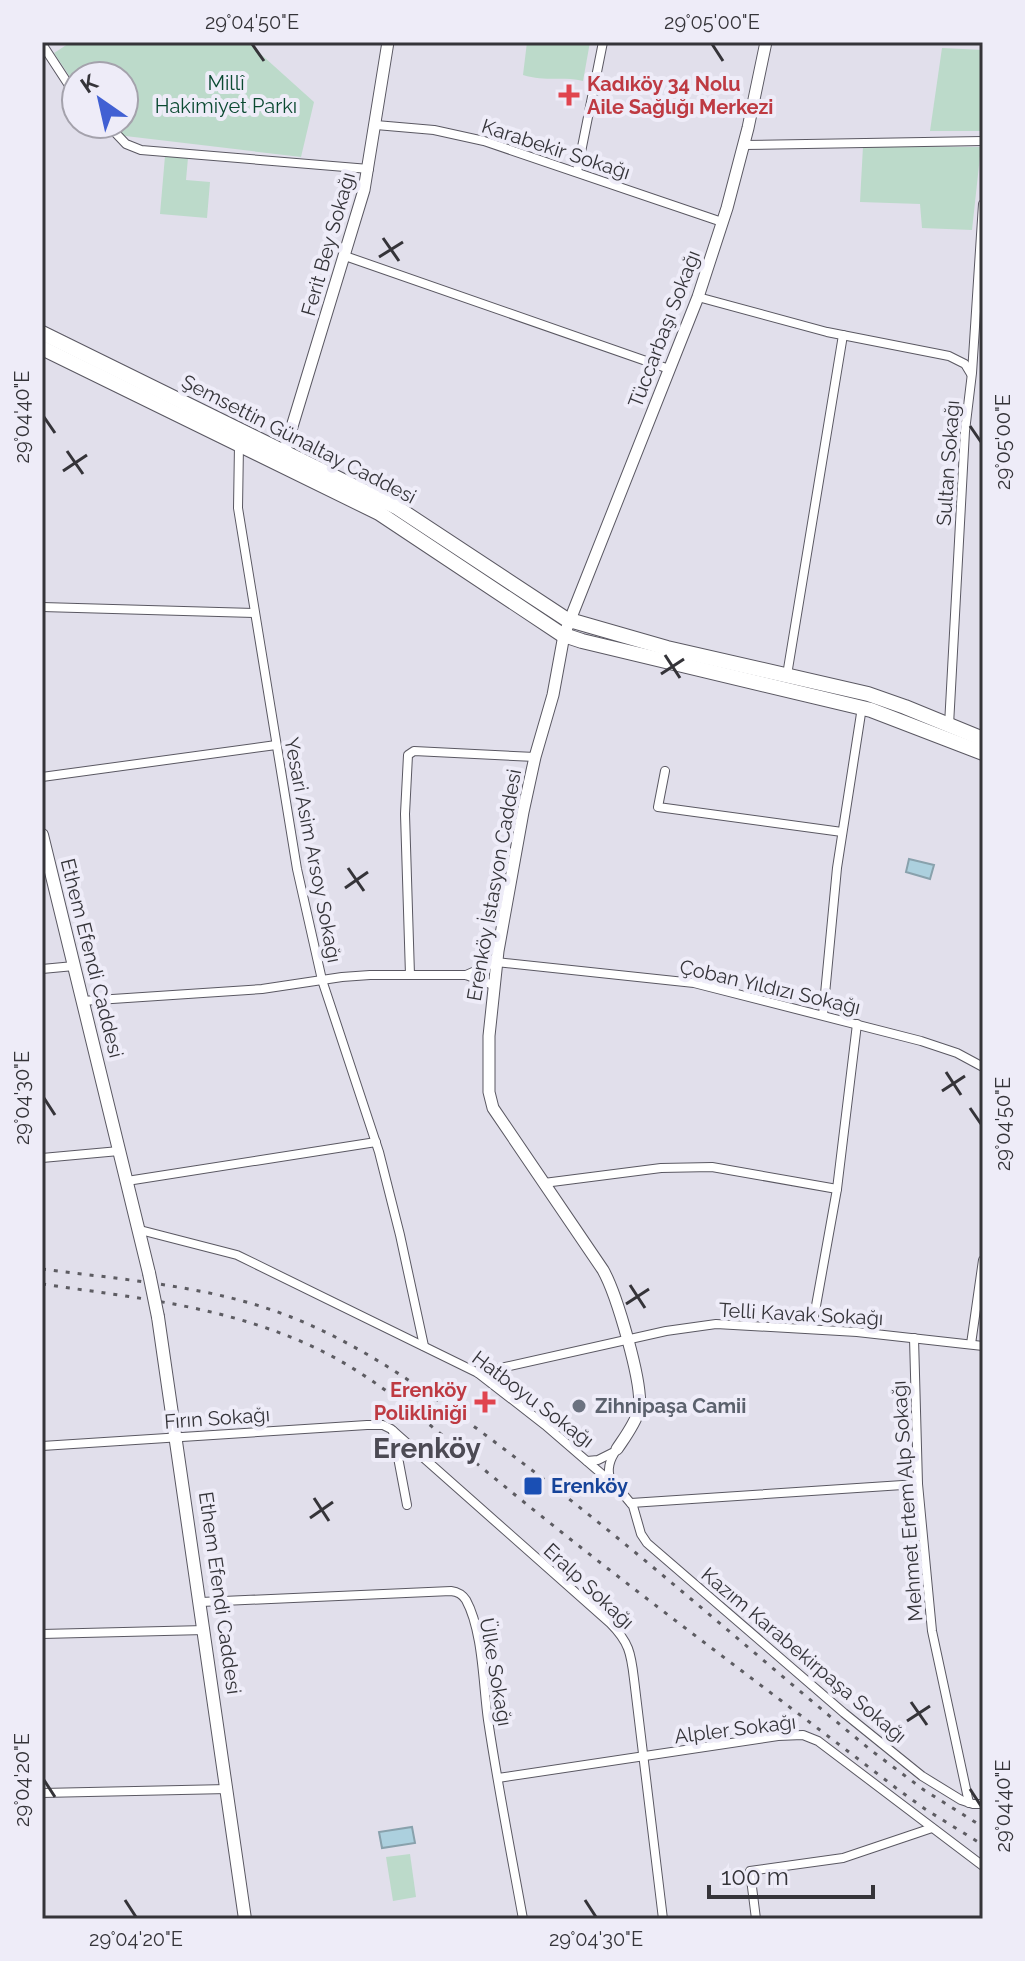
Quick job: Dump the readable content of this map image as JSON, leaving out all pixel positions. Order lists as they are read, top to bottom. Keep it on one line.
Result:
{"streets":{"main road":["Şemsettin Günaltay Caddesi","Ethem Efendi Caddesi"],"street":["Karabekir Sokağı","Ferit Bey Sokağı","Tüccarbaşı Sokağı","Sultan Sokağı","Yesari Asim Arsoy Sokağı","Erenköy İstasyon Caddesi","Çoban Yıldızı Sokağı","Telli Kavak Sokağı","Hatboyu Sokağı","Fırın Sokağı","Mehmet Ertem Alp Sokağı","Eralp Sokağı","Kazım Karabekirpaşa Sokağı","Ülke Sokağı","Alpler Sokağı"]},"crossings":[["Karabekir Sokağı","Ferit Bey Sokağı"],["Karabekir Sokağı","Tüccarbaşı Sokağı"],["Ferit Bey Sokağı","Şemsettin Günaltay Caddesi"],["Tüccarbaşı Sokağı","Şemsettin Günaltay Caddesi"],["Şemsettin Günaltay Caddesi","Sultan Sokağı"],["Şemsettin Günaltay Caddesi","Yesari Asim Arsoy Sokağı"],["Şemsettin Günaltay Caddesi","Erenköy İstasyon Caddesi"],["Yesari Asim Arsoy Sokağı","Hatboyu Sokağı"],["Erenköy İstasyon Caddesi","Çoban Yıldızı Sokağı"],["Erenköy İstasyon Caddesi","Telli Kavak Sokağı"],["Ethem Efendi Caddesi","Hatboyu Sokağı"],["Ethem Efendi Caddesi","Fırın Sokağı"],["Ethem Efendi Caddesi","Ülke Sokağı"],["Telli Kavak Sokağı","Hatboyu Sokağı"],["Telli Kavak Sokağı","Mehmet Ertem Alp Sokağı"],["Hatboyu Sokağı","Kazım Karabekirpaşa Sokağı"],["Fırın Sokağı","Eralp Sokağı"],["Mehmet Ertem Alp Sokağı","Kazım Karabekirpaşa Sokağı"],["Eralp Sokağı","Alpler Sokağı"],["Ülke Sokağı","Alpler Sokağı"]],"districts":["Erenköy"],"parks":["Millî Hakimiyet Parkı"],"places":{"health":["Kadıköy 34 Nolu Aile Sağlığı Merkezi","Erenköy Polikliniği"],"other":["Zihnipaşa Camii"],"transit":["Erenköy"]},"scale_bar":"100 m","north":"top left","coordinates":["29°04'50\"E","29°05'00\"E","29°04'40\"E","29°04'30\"E","29°04'20\"E"]}
